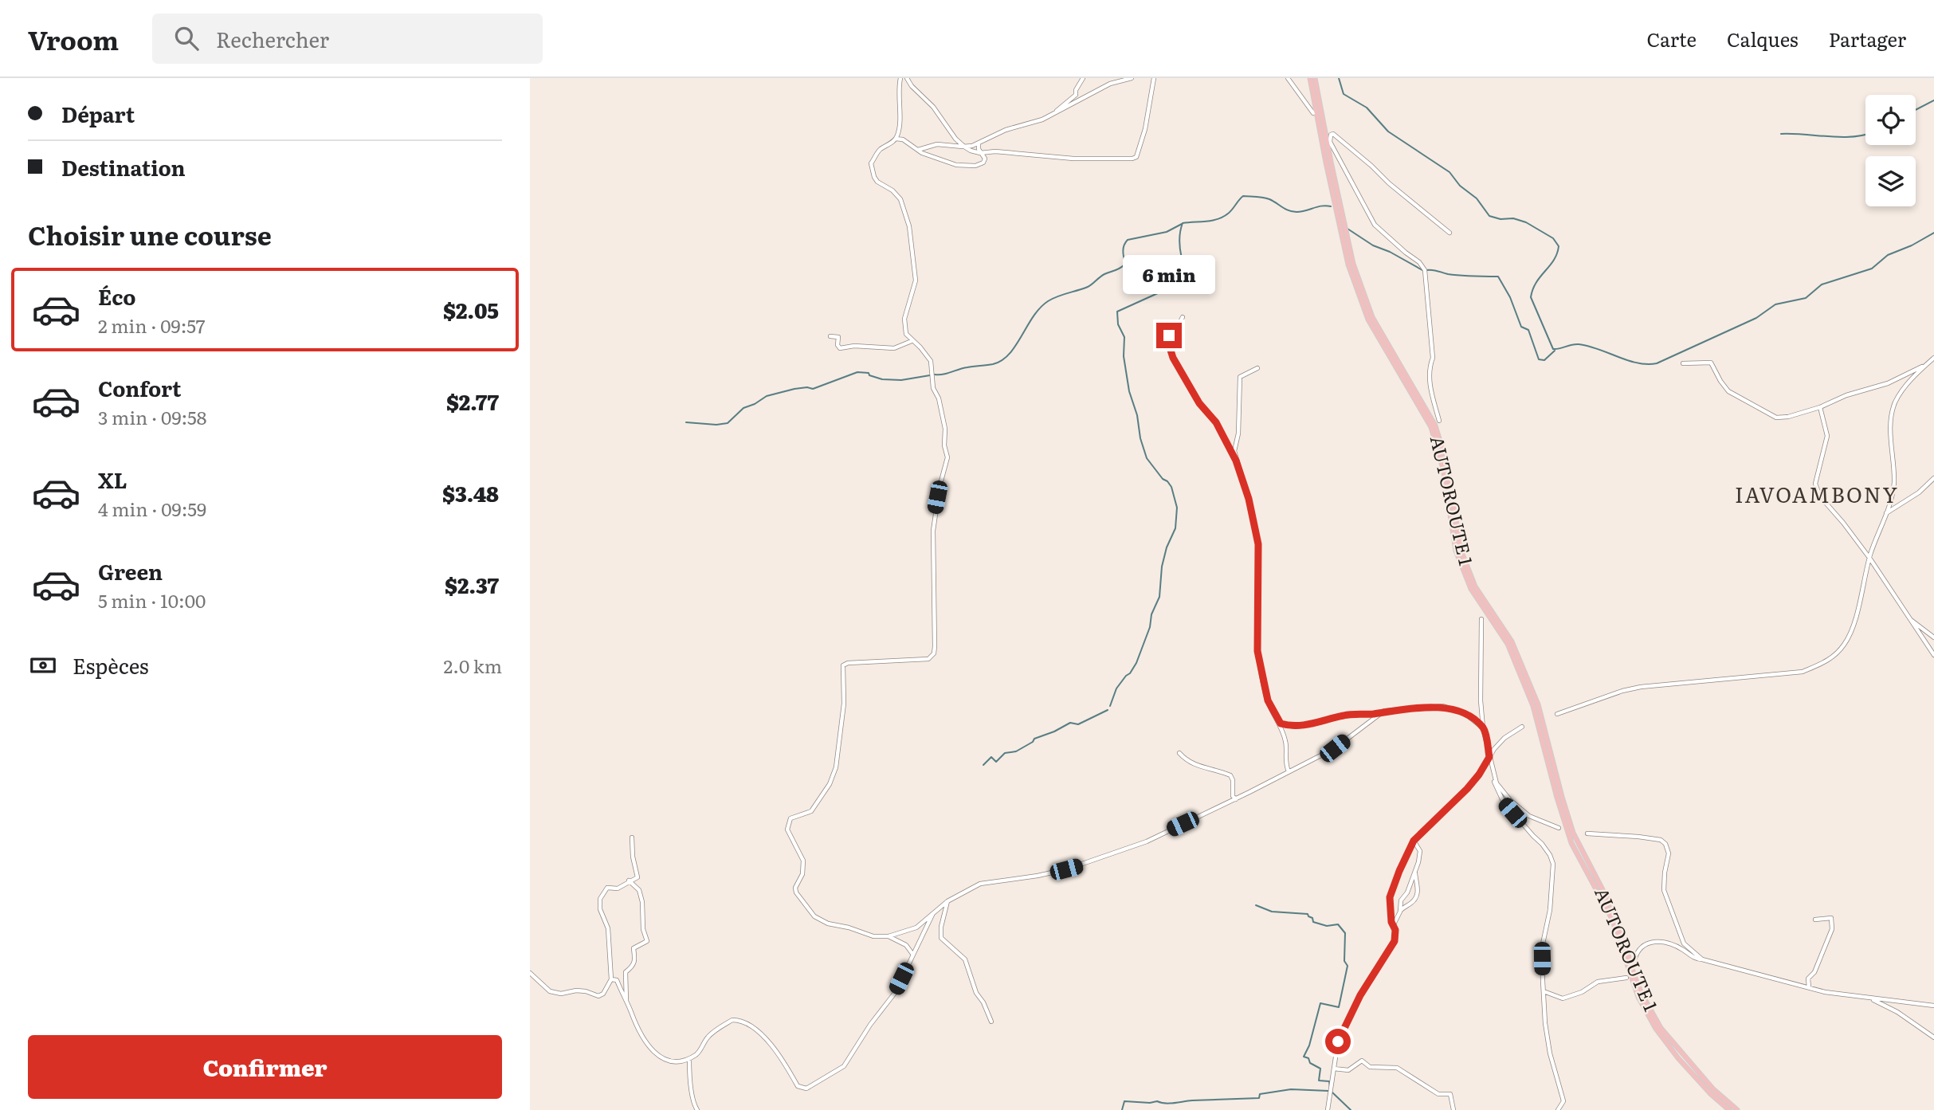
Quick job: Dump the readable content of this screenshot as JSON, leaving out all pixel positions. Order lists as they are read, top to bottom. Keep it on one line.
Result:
{"streets":{"main road":["AUTOROUTE 1"]},"districts":["IAVOAMBONY"],"page":{"header":"Vroom","search":"Rechercher","nav":["Carte","Calques","Partager"],"banner":["Départ","Destination"],"heading":"Choisir une course","bubble":"6 min","list":[{"name":"Éco","note":"2 min · 09:57","value":"$2.05"},{"name":"Confort","note":"3 min · 09:58","value":"$2.77"},{"name":"XL","note":"4 min · 09:59","value":"$3.48"},{"name":"Green","note":"5 min · 10:00","value":"$2.37"}],"pay":["Espèces","2.0 km"],"buttons":"Confirmer"}}
